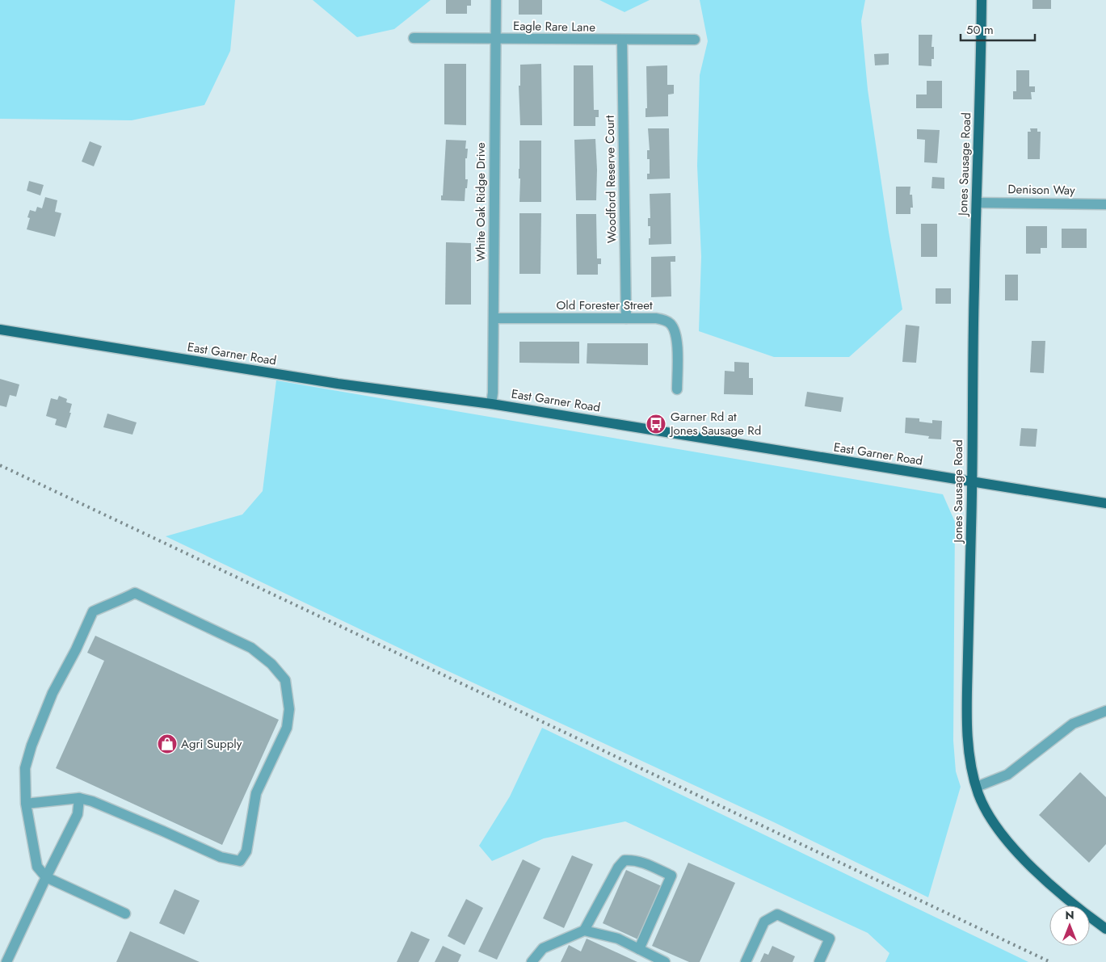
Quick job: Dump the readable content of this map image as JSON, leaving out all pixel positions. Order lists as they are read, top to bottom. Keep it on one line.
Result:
{"streets":{"main road":["Jones Sausage Road","East Garner Road"],"street":["Eagle Rare Lane","Woodford Reserve Court","Denison Way","White Oak Ridge Drive","Old Forester Street"]},"crossings":[["Eagle Rare Lane","Woodford Reserve Court"],["Eagle Rare Lane","White Oak Ridge Drive"],["Jones Sausage Road","Denison Way"],["Jones Sausage Road","East Garner Road"],["Woodford Reserve Court","Old Forester Street"],["White Oak Ridge Drive","Old Forester Street"],["White Oak Ridge Drive","East Garner Road"]],"places":{"bus stop":["Garner Rd at Jones Sausage Rd"],"shop":["Agri Supply"]},"scale_bar":"50 m","north":"top"}
